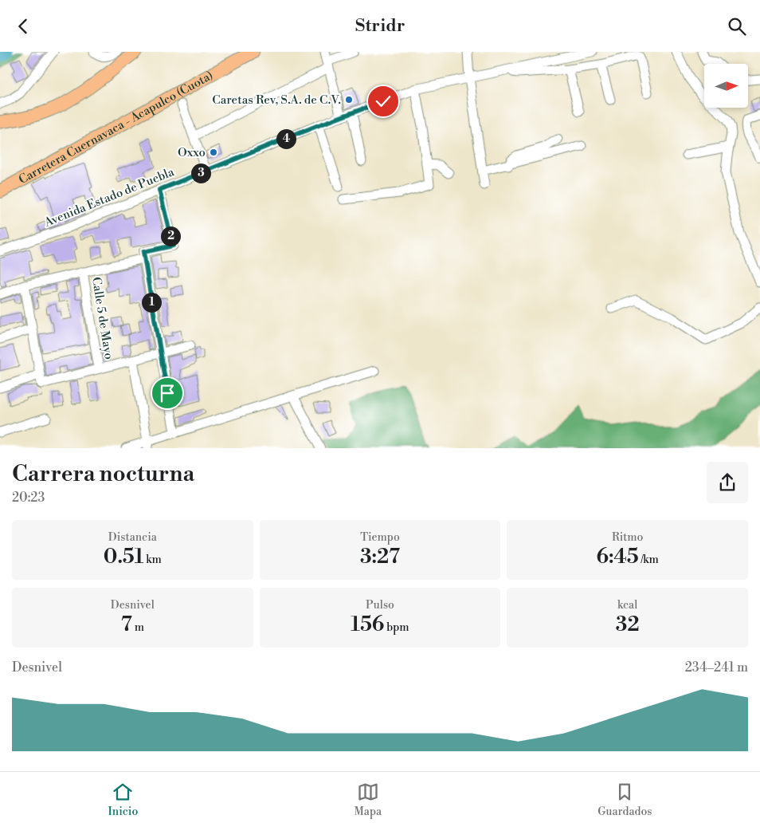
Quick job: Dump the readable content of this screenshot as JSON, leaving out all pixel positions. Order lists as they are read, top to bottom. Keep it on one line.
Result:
{"streets":{"highway":["Carretera Cuernavaca - Acapulco (Cuota)"],"street":["Avenida Estado de Puebla","Calle 5 de Mayo"]},"places":["Caretas Rev, S.A. de C.V.","Oxxo"],"north":"right","page":{"header":"Stridr","pins":["4","3","2","1"],"heading":["Carrera nocturna","20:23"],"stats":[["Distancia","0.51 km"],["Tiempo","3:27"],["Ritmo","6:45 /km"],["Desnivel","7 m"],["Pulso","156 bpm"],["kcal","32"]],"chart":["Desnivel","234–241 m"],"tabs":["Inicio","Mapa","Guardados"]}}
